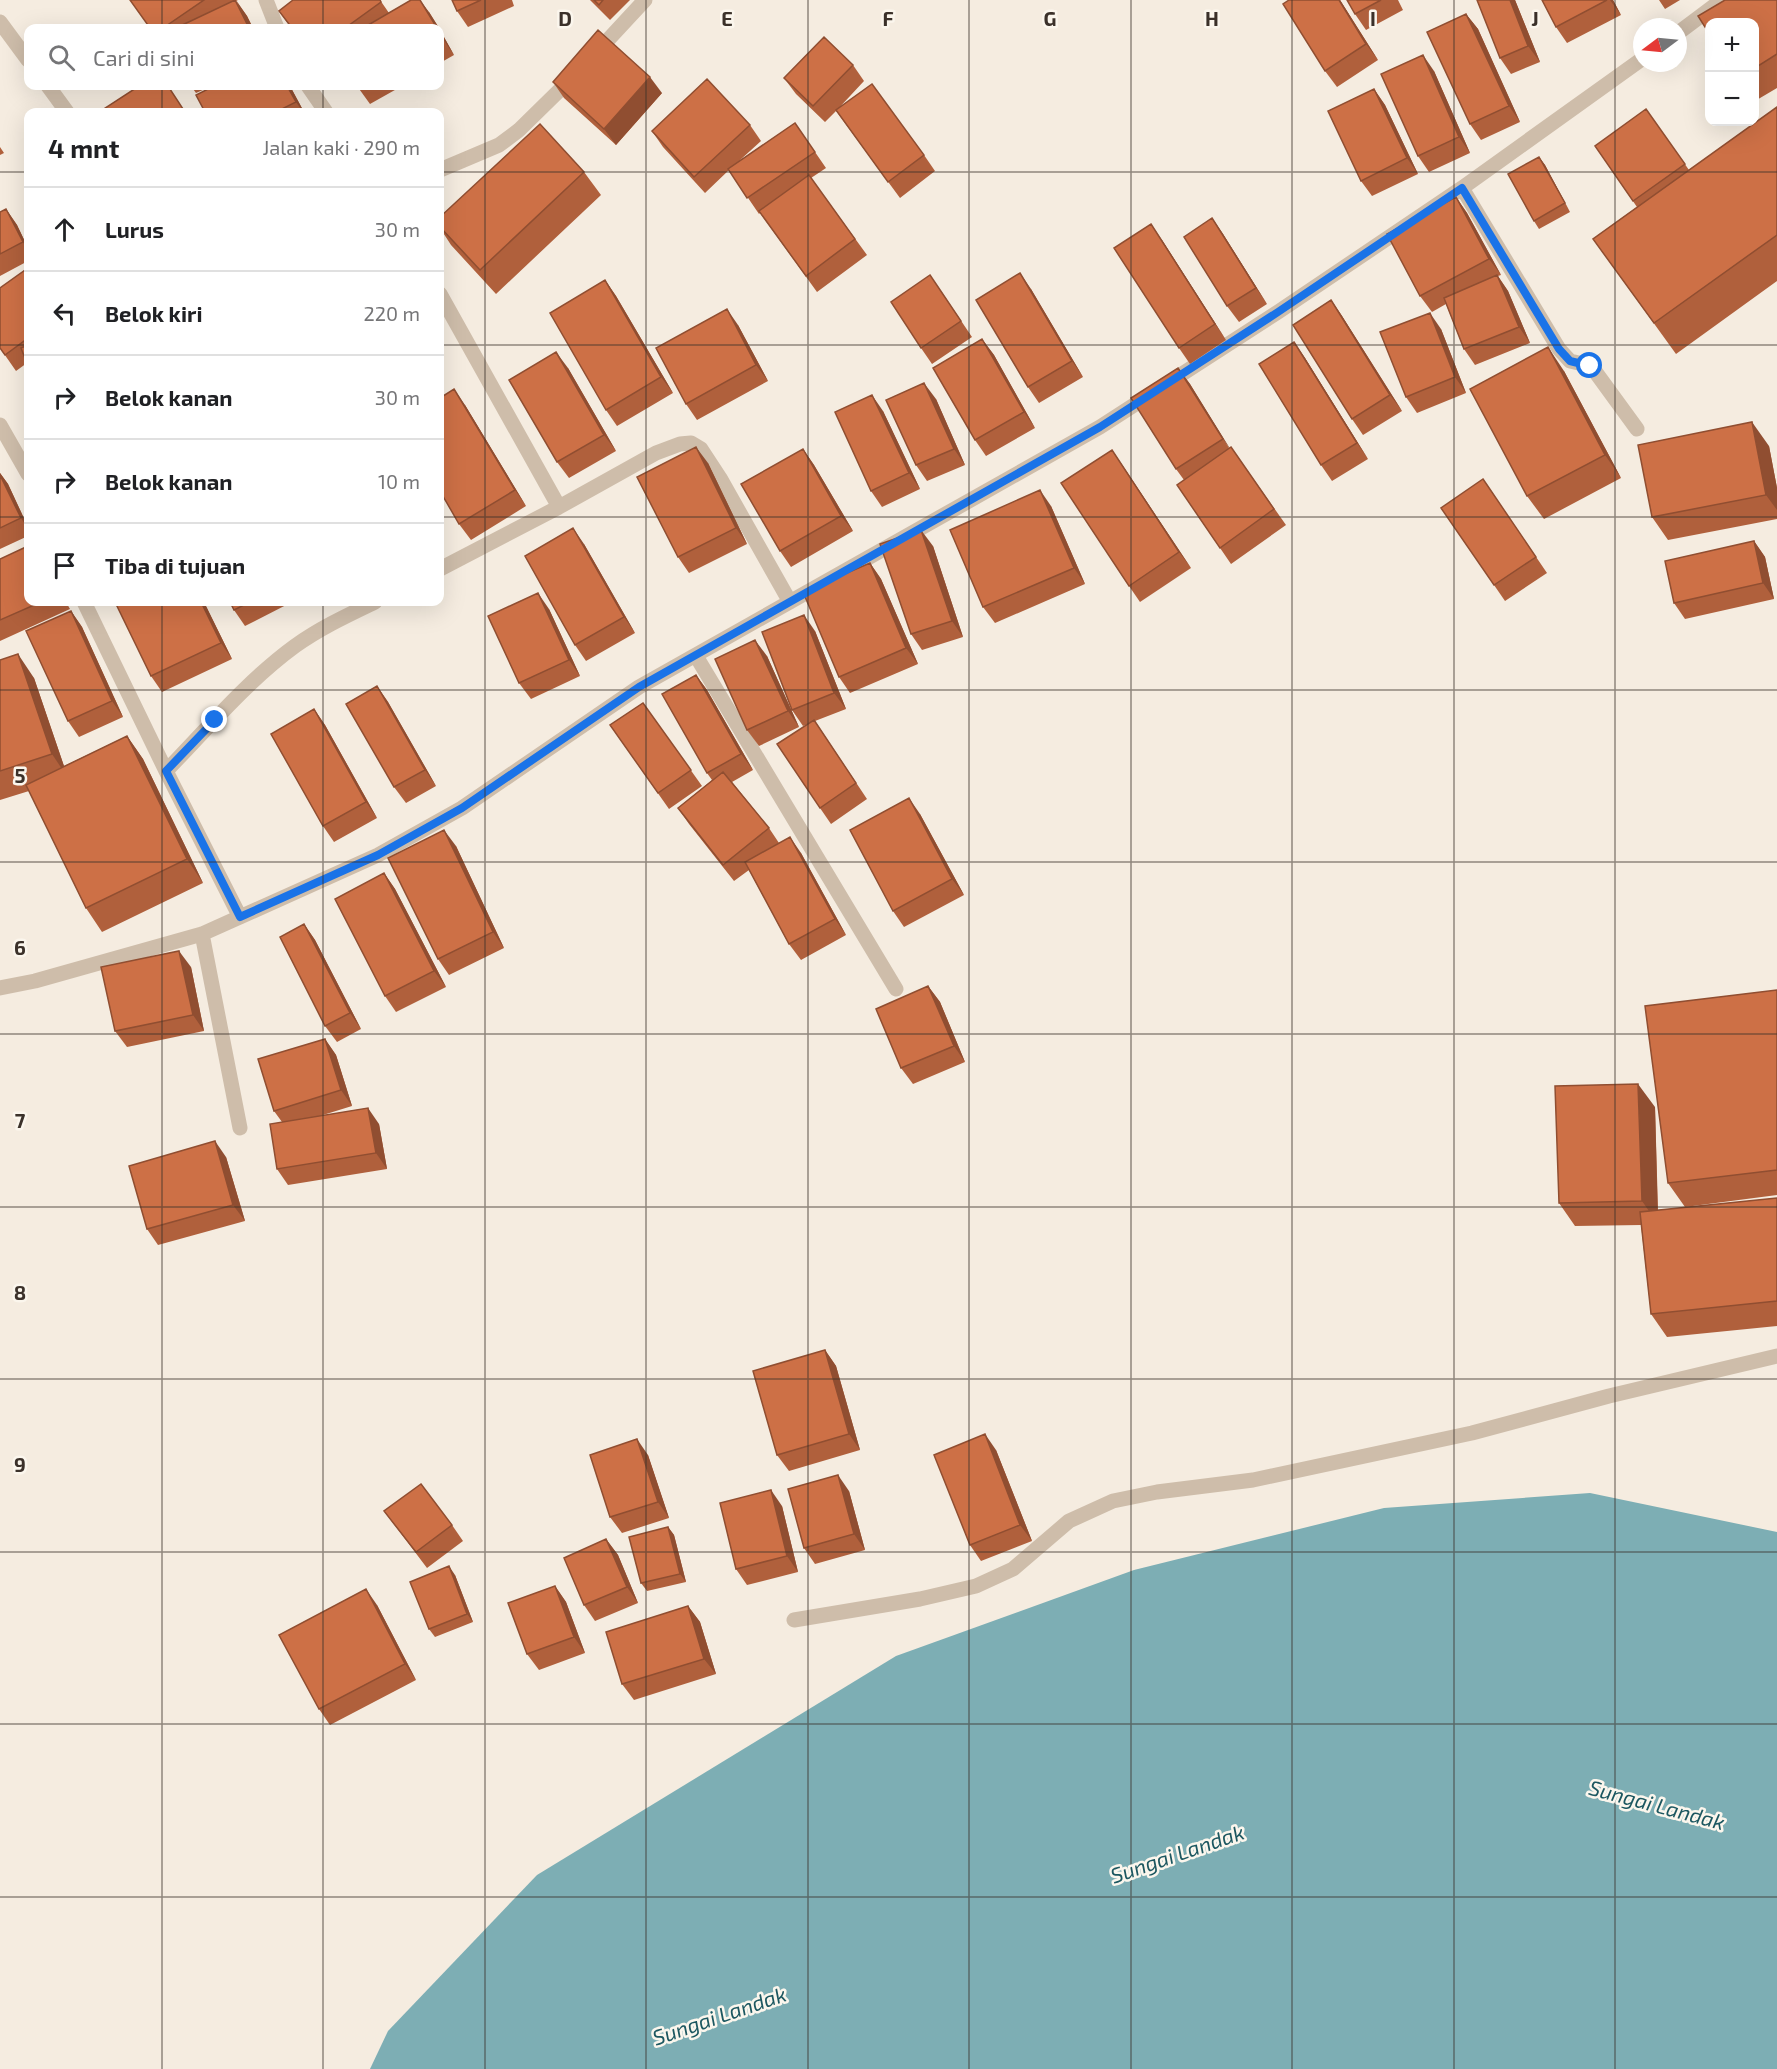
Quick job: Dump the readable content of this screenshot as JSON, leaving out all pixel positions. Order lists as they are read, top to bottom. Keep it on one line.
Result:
{"water":["Sungai Landak"],"north":"left","page":{"map_buttons":["+","−"],"search":"Cari di sini","heading":["4 mnt","Jalan kaki · 290 m"],"list":[["Lurus","30 m"],["Belok kiri","220 m"],["Belok kanan","30 m"],["Belok kanan","10 m"],"Tiba di tujuan"]},"grid":{"columns":["D","E","F","G","H","I","J"],"rows":["5","6","7","8","9"]}}
